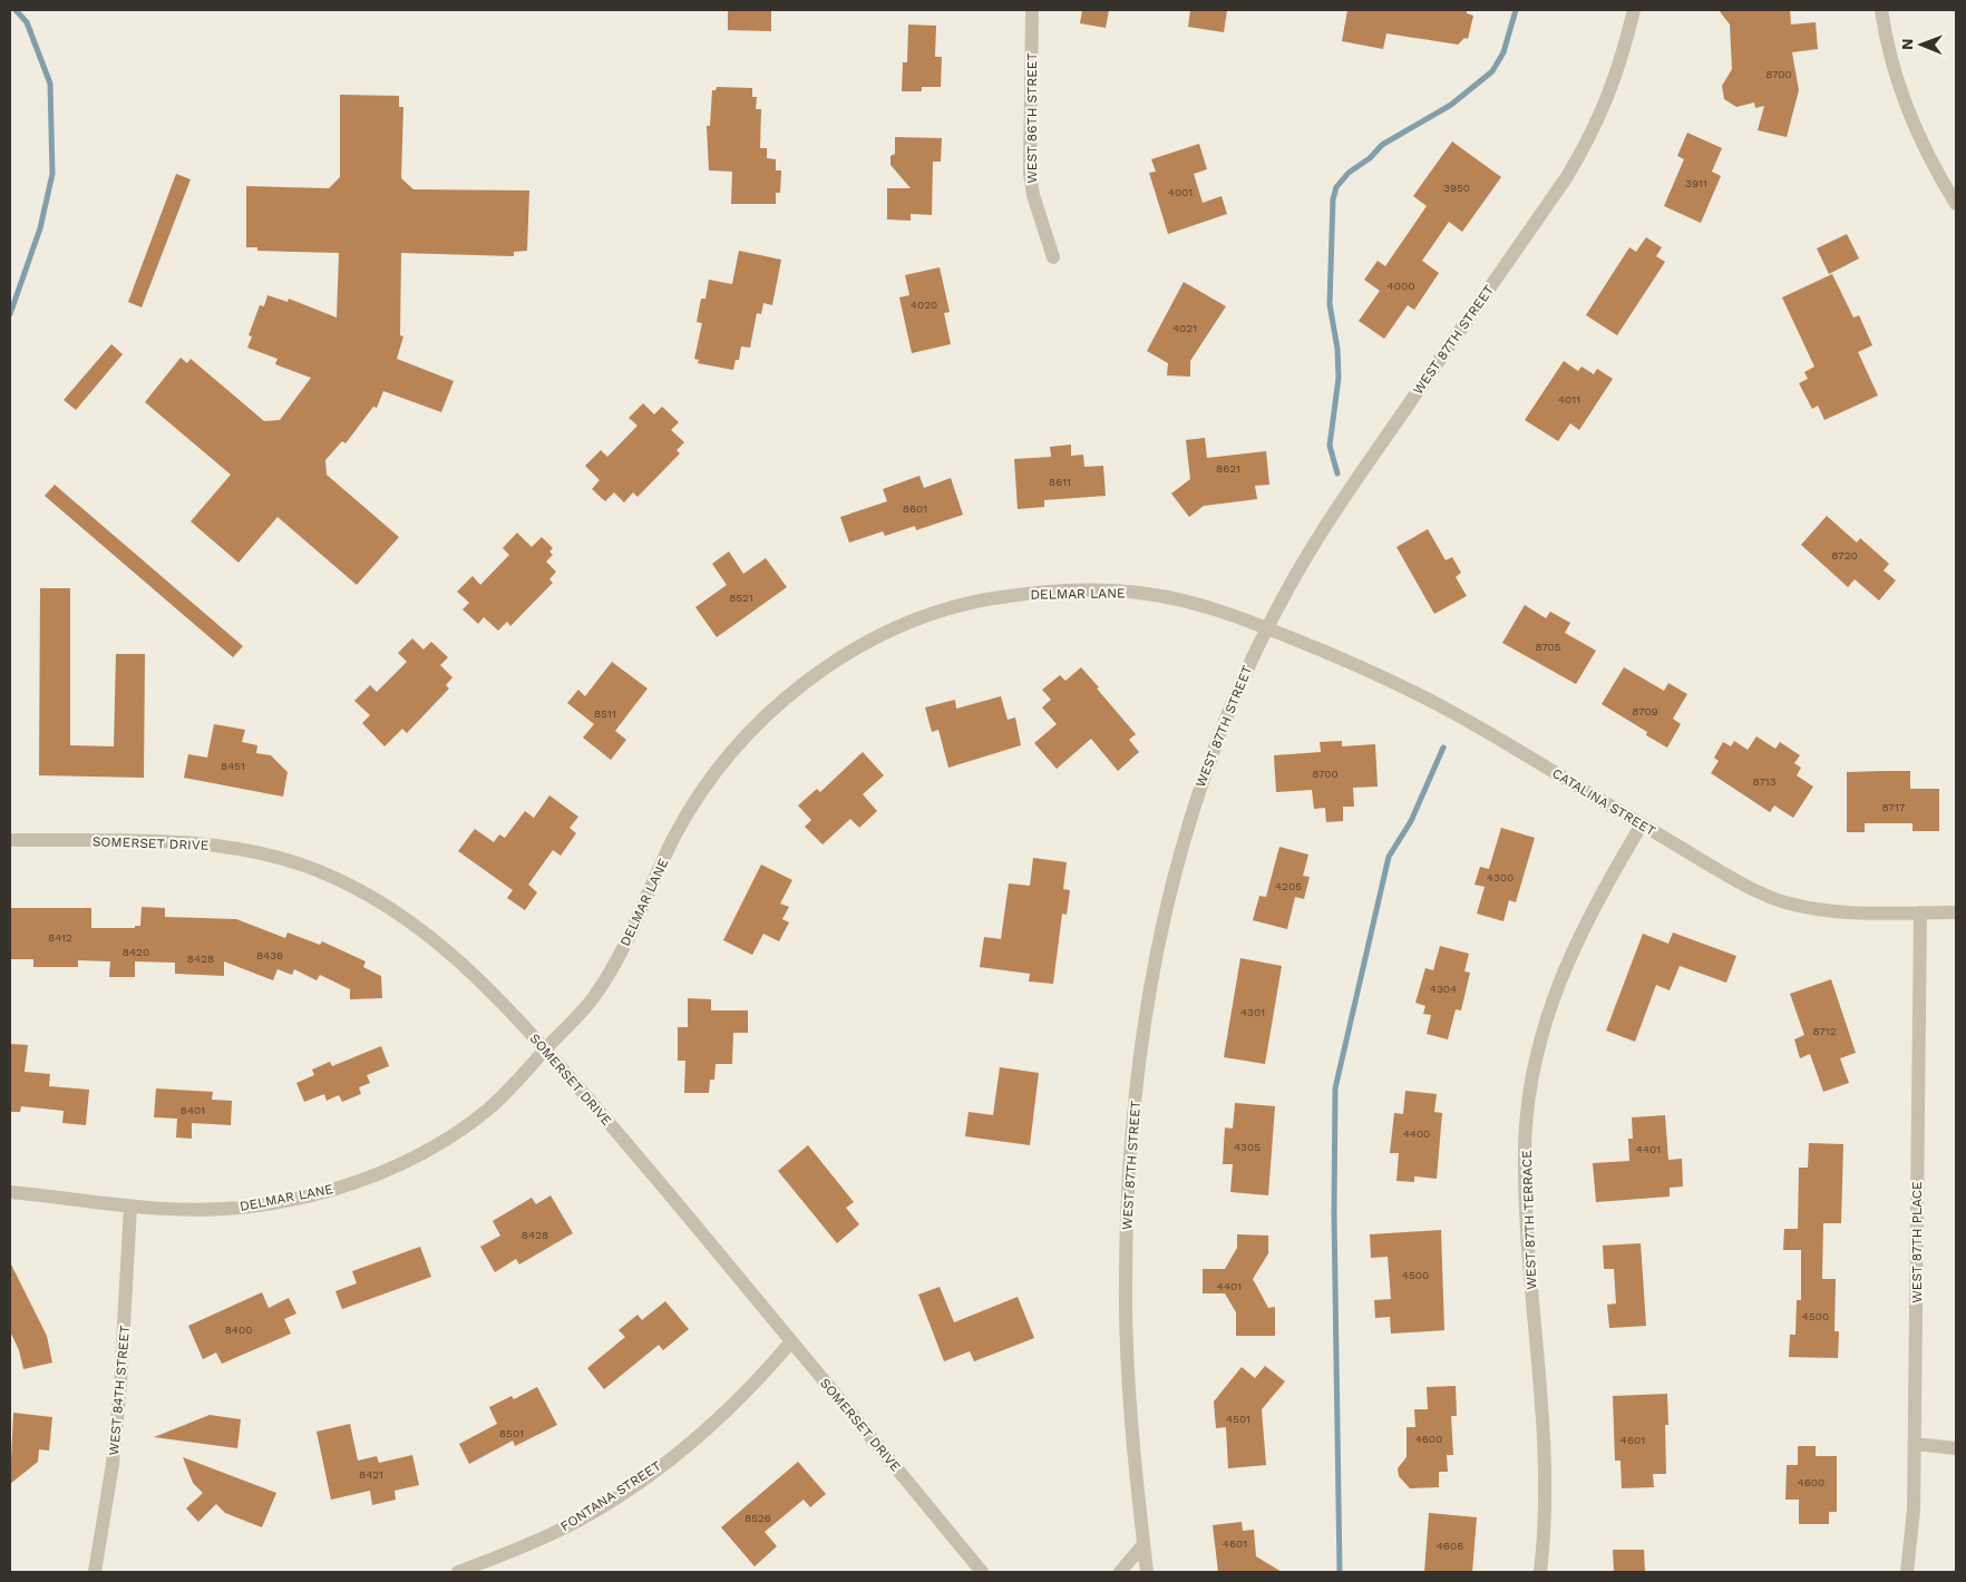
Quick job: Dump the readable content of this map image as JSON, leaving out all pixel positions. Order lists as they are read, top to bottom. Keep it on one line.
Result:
{"streets":{"street":["WEST 86TH STREET","WEST 87TH STREET","DELMAR LANE","CATALINA STREET","SOMERSET DRIVE","WEST 87TH TERRACE","WEST 87TH PLACE","WEST 84TH STREET","FONTANA STREET"]},"crossings":[["WEST 87TH STREET","DELMAR LANE"],["WEST 87TH STREET","CATALINA STREET"],["DELMAR LANE","CATALINA STREET"],["DELMAR LANE","SOMERSET DRIVE"],["DELMAR LANE","WEST 84TH STREET"],["CATALINA STREET","WEST 87TH TERRACE"],["CATALINA STREET","WEST 87TH PLACE"],["SOMERSET DRIVE","FONTANA STREET"]],"house_numbers":["8700","3911","3950","4001","4000","4020","4021","4011","8621","8611","8601","8720","8521","8705","8709","8511","8451","8700","8713","8717","4300","4205","8412","8420","8436","8428","4304","4301","8712","8401","4400","4305","4401","8428","4500","4401","4500","8400","4501","8501","4600","4601","8421","4600","8526","4601","4606"],"north":"left"}
